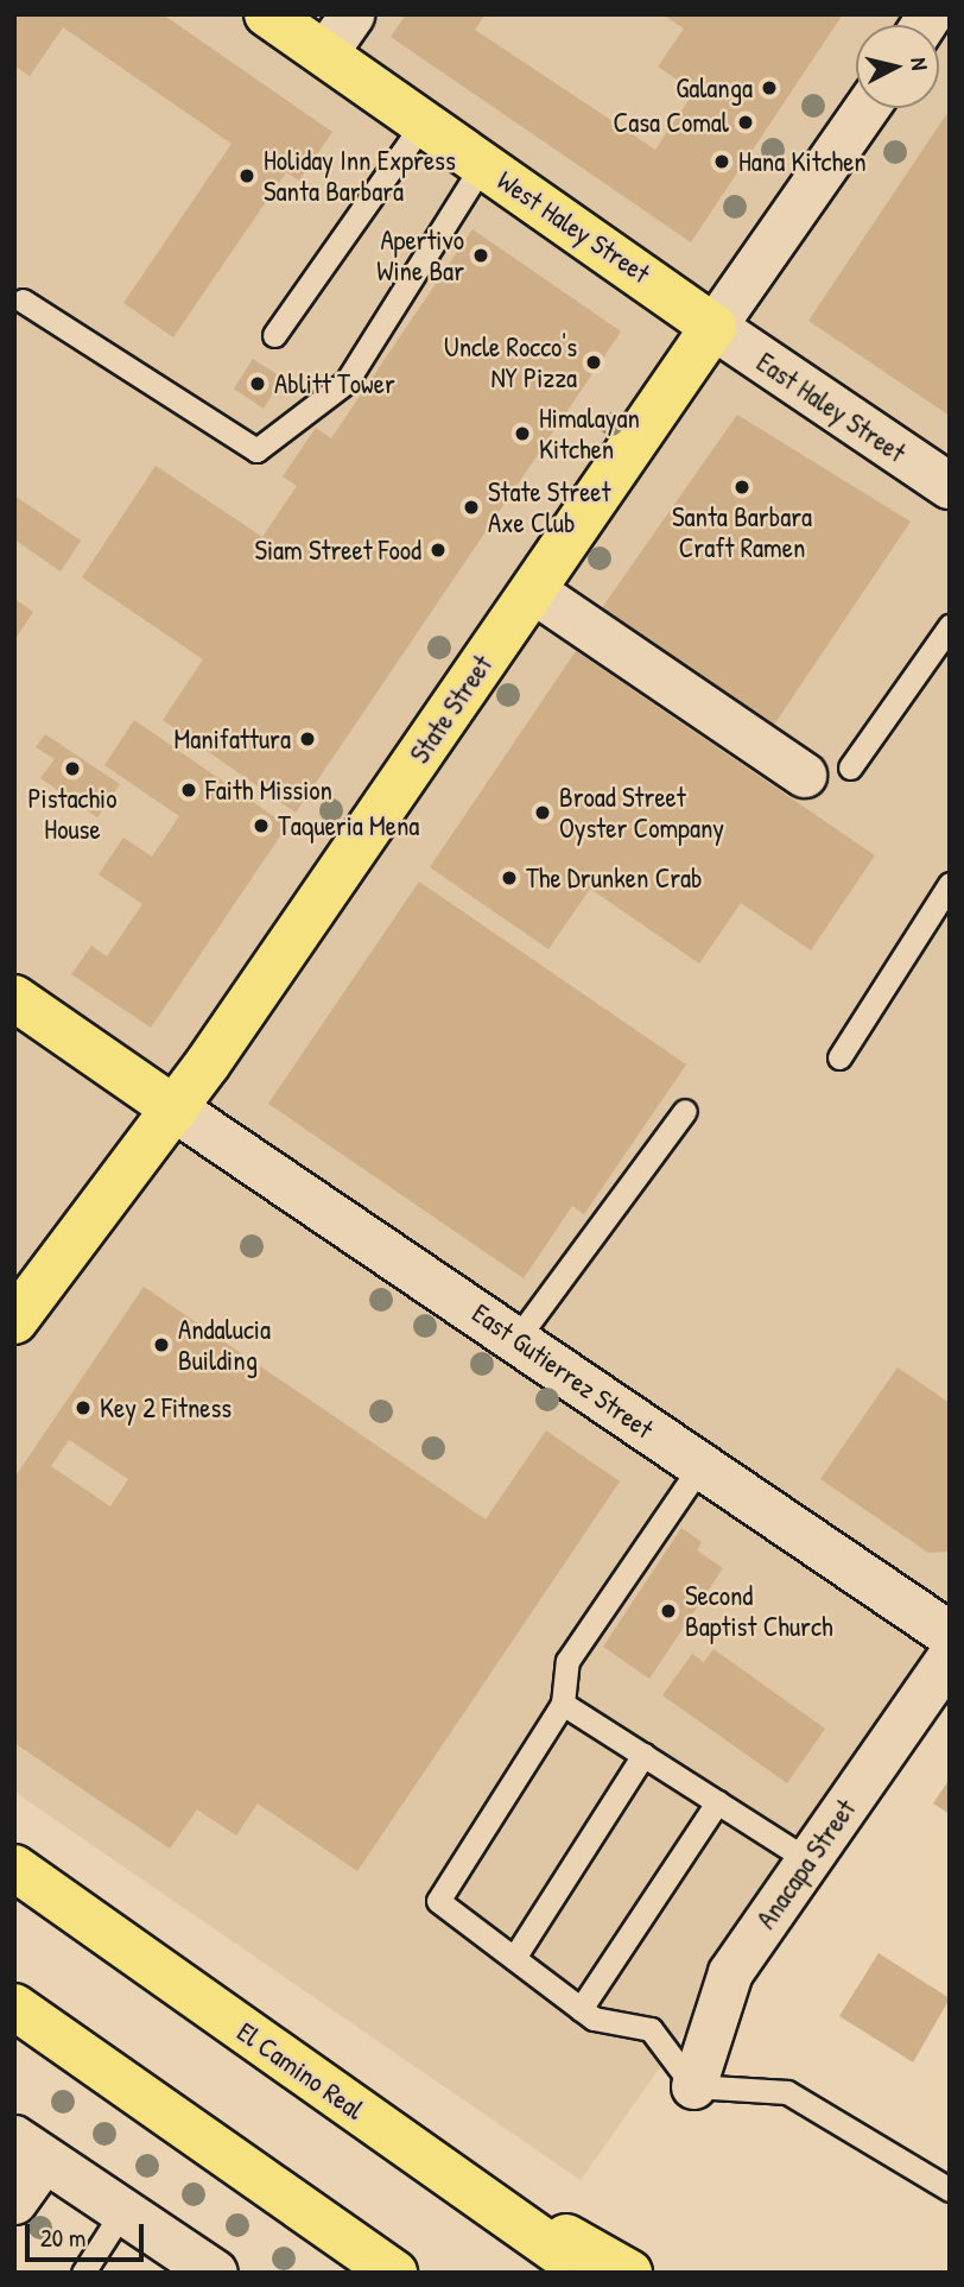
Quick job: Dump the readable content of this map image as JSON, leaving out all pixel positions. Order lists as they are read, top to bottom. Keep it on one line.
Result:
{"streets":{"main road":["West Haley Street","East Haley Street","State Street","East Gutierrez Street","El Camino Real"],"street":["Anacapa Street"]},"crossings":[["West Haley Street","East Haley Street"],["West Haley Street","State Street"],["East Haley Street","State Street"],["State Street","East Gutierrez Street"]],"places":["Galanga","Casa Comal","Hana Kitchen","Holiday Inn Express Santa Barbara","Apertivo Wine Bar","Uncle Rocco's NY Pizza","Ablitt Tower","Himalayan Kitchen","Santa Barbara Craft Ramen","State Street Axe Club","Siam Street Food","Manifattura","Pistachio House","Faith Mission","Broad Street Oyster Company","Taqueria Mena","The Drunken Crab","Andalucia Building","Key 2 Fitness","Second Baptist Church"],"scale_bar":"20 m","north":"right"}
